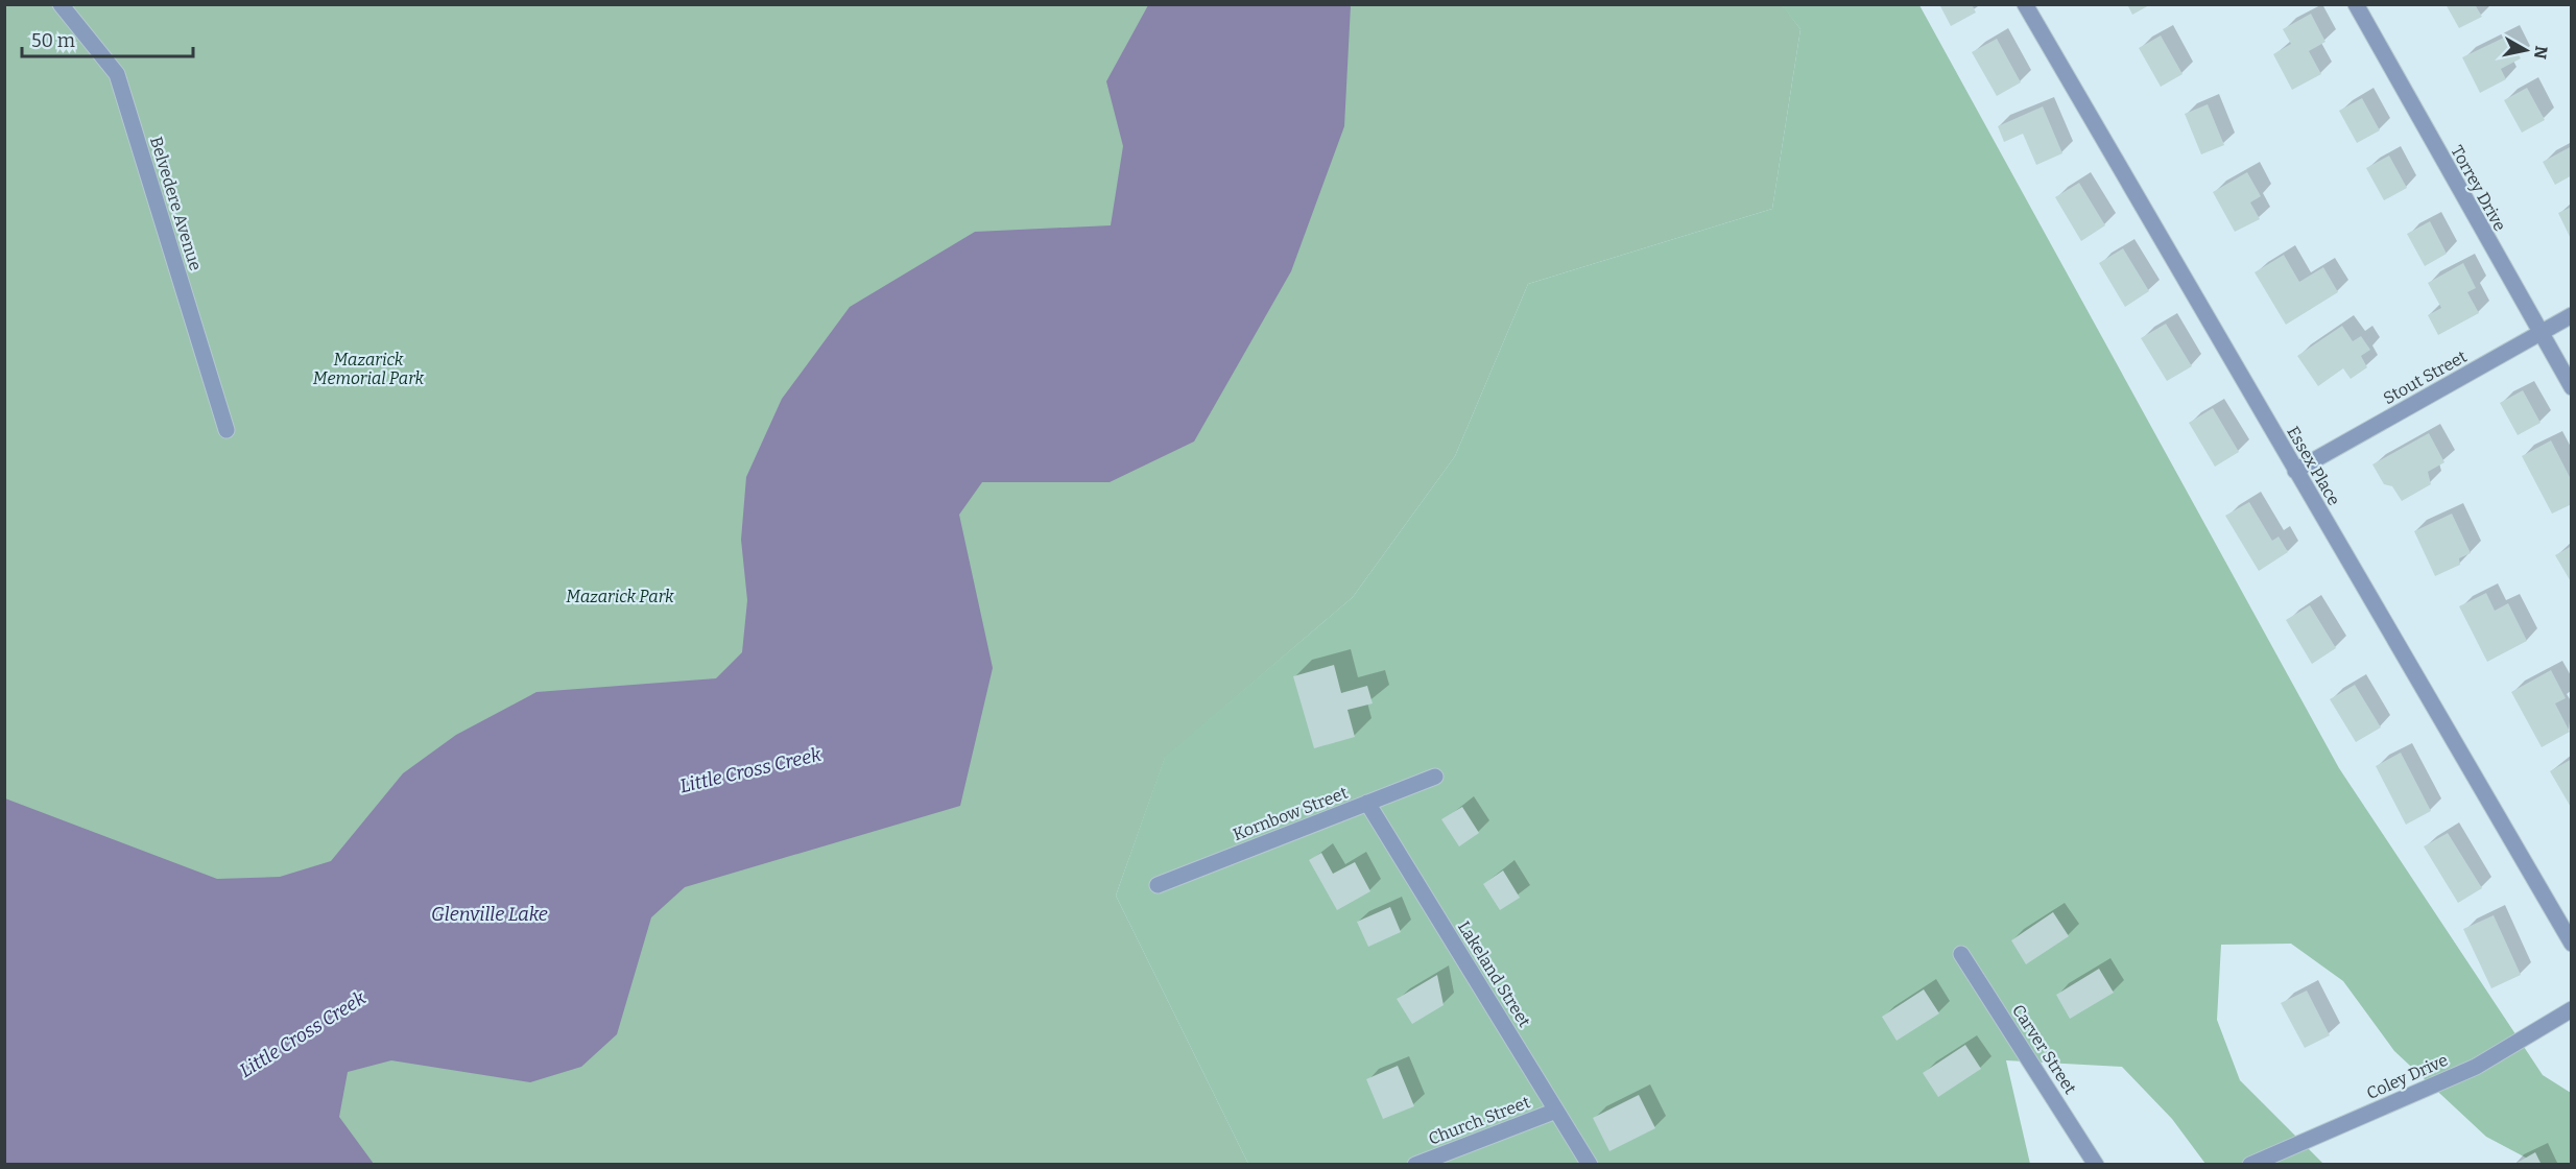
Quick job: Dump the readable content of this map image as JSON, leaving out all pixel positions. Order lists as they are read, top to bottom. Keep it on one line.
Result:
{"streets":{"street":["Torrey Drive","Belvedere Avenue","Stout Street","Essex Place","Kornbow Street","Lakeland Street","Carver Street","Coley Drive","Church Street"]},"crossings":[["Torrey Drive","Stout Street"],["Stout Street","Essex Place"],["Kornbow Street","Lakeland Street"],["Lakeland Street","Church Street"]],"water":["Little Cross Creek","Glenville Lake"],"parks":["Mazarick Memorial Park","Mazarick Park"],"scale_bar":"50 m","north":"right"}
